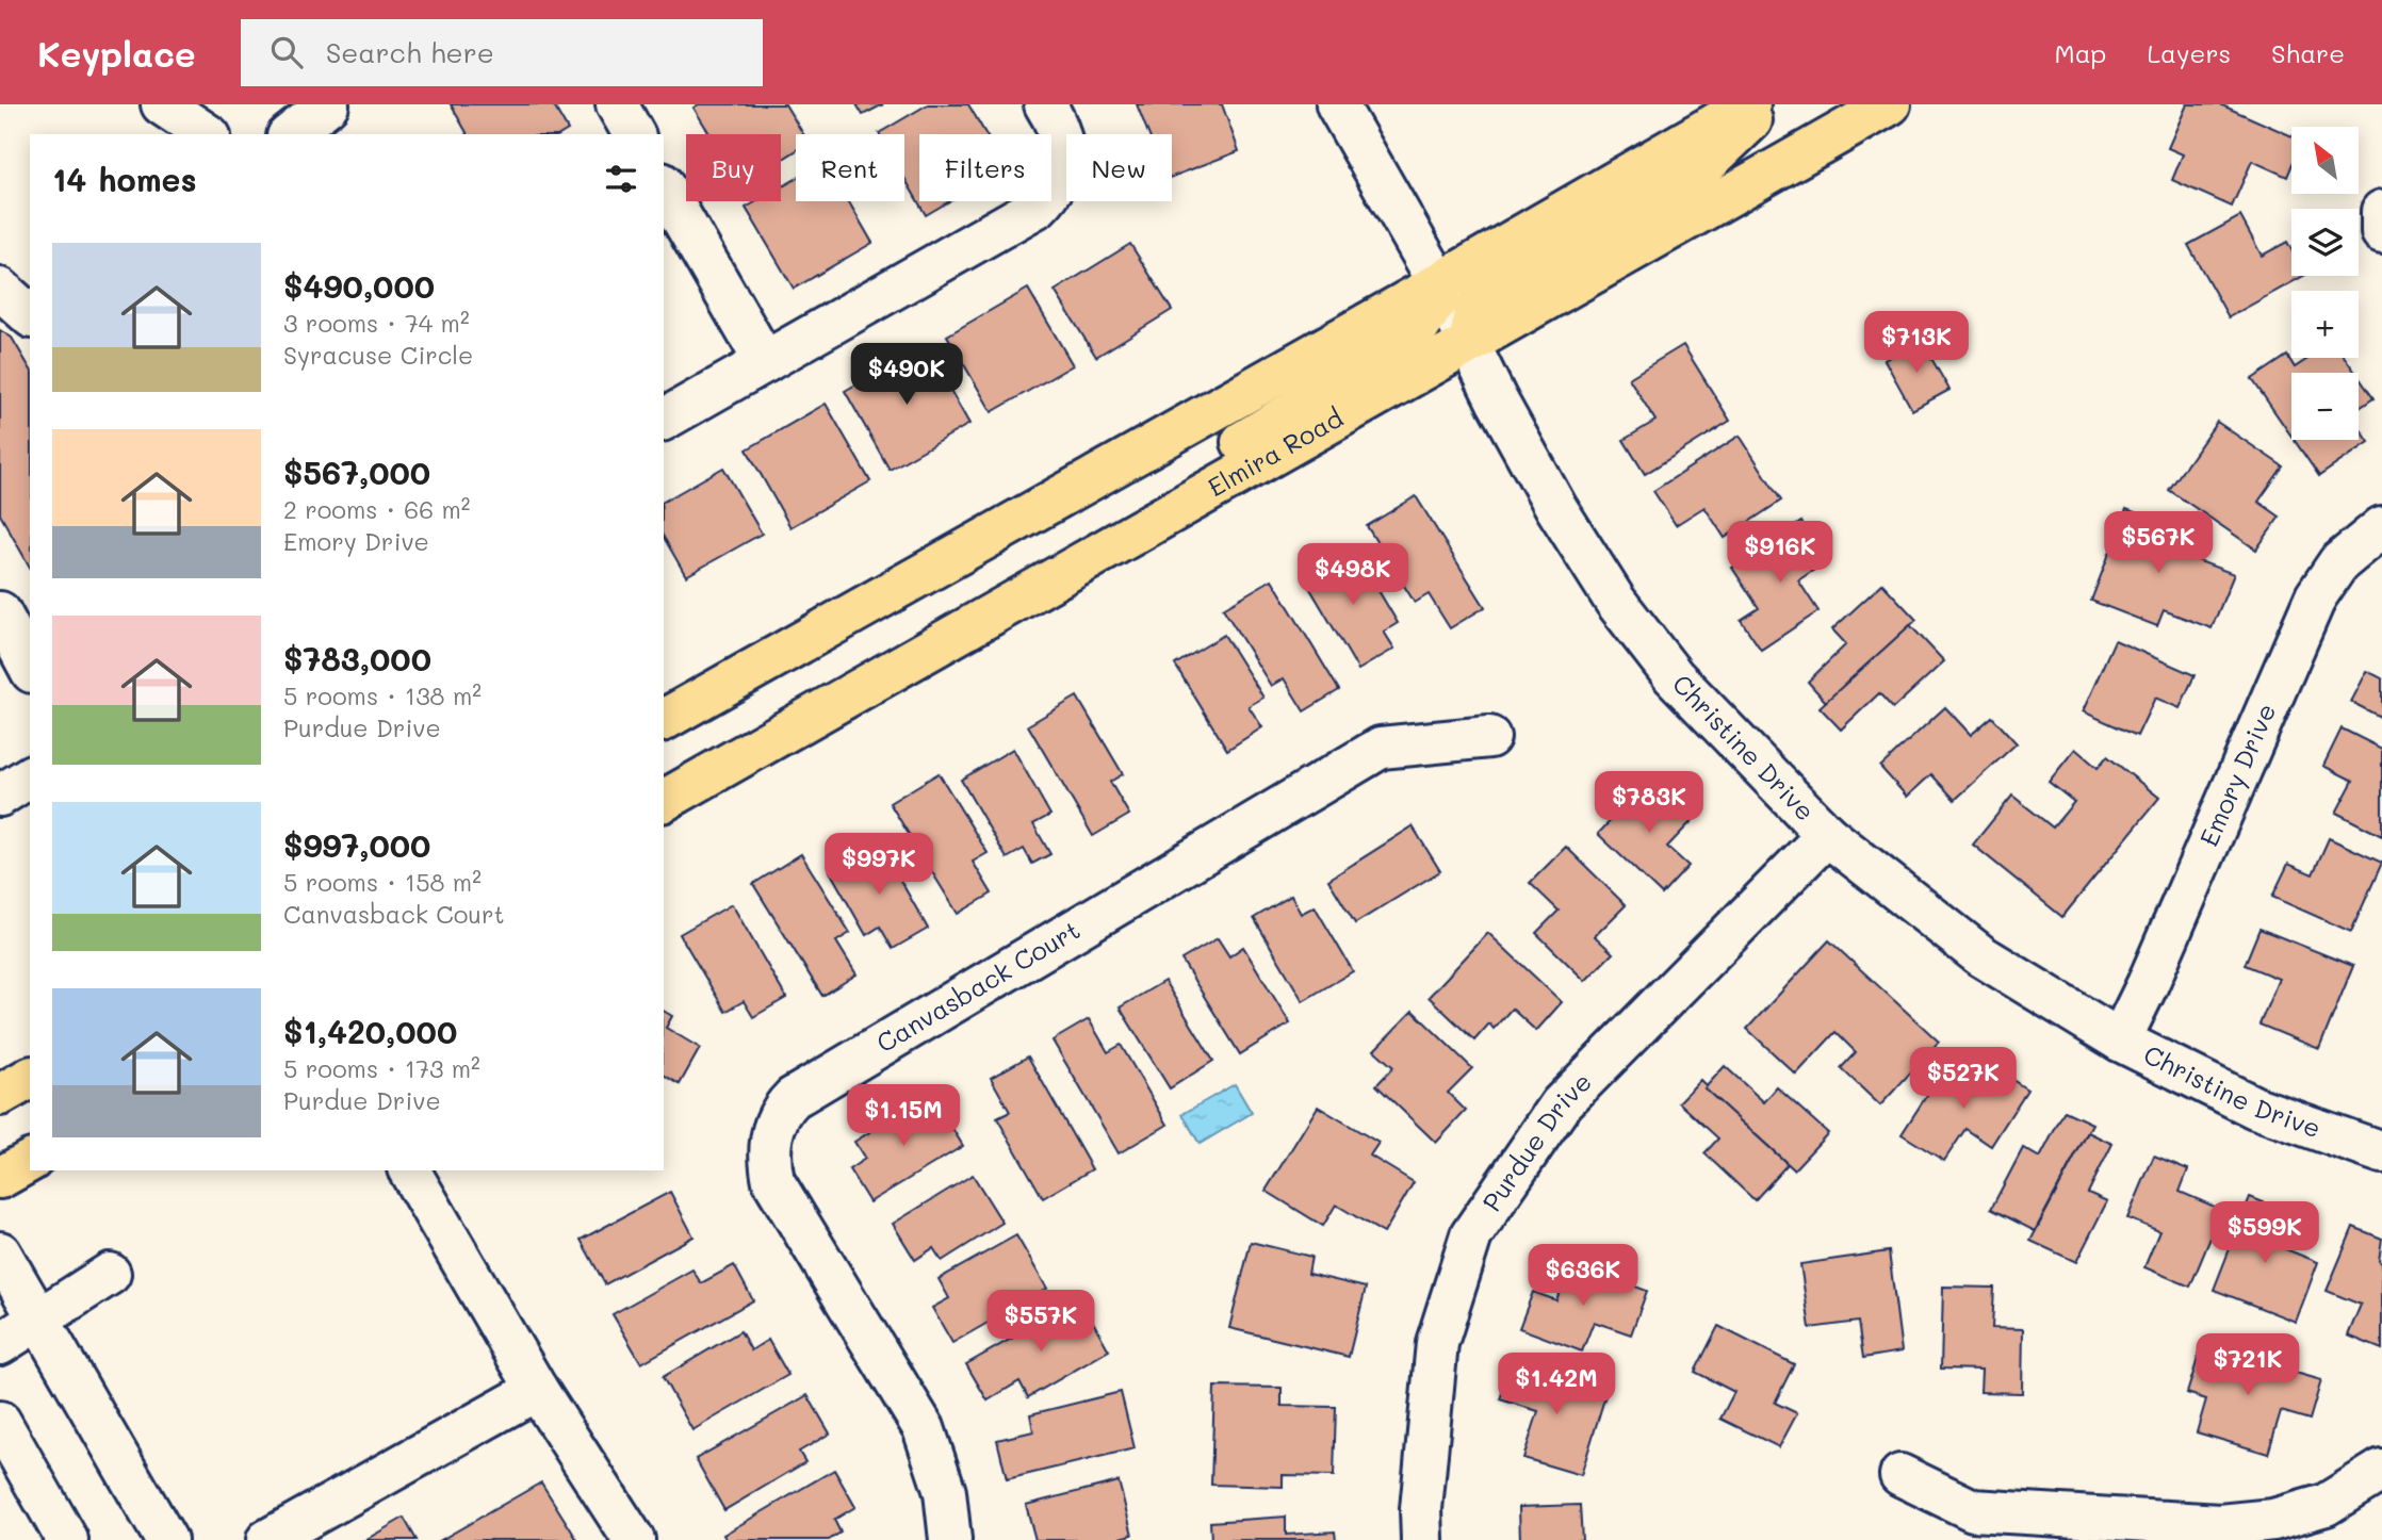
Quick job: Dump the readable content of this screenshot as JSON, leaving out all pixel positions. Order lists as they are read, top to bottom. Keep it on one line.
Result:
{"streets":{"main road":["Elmira Road"],"street":["Christine Drive","Emory Drive","Canvasback Court","Purdue Drive"]},"crossings":[["Elmira Road","Christine Drive"],["Christine Drive","Emory Drive"],["Christine Drive","Purdue Drive"]],"north":"top left","page":{"header":"Keyplace","search":"Search here","nav":["Map","Layers","Share"],"map_buttons":["+","−"],"chip":["Buy","Rent","Filters","New"],"heading":"14 homes","list":[{"name":"$490,000","note":"3 rooms · 74 m² · Syracuse Circle"},{"name":"$567,000","note":"2 rooms · 66 m² · Emory Drive"},{"name":"$783,000","note":"5 rooms · 138 m² · Purdue Drive"},{"name":"$997,000","note":"5 rooms · 158 m² · Canvasback Court"},{"name":"$1,420,000","note":"5 rooms · 173 m² · Purdue Drive"}],"price":["$713K","$490K","$567K","$916K","$498K","$783K","$997K","$527K","$1.15M","$599K","$636K","$557K","$721K","$1.42M"]}}
